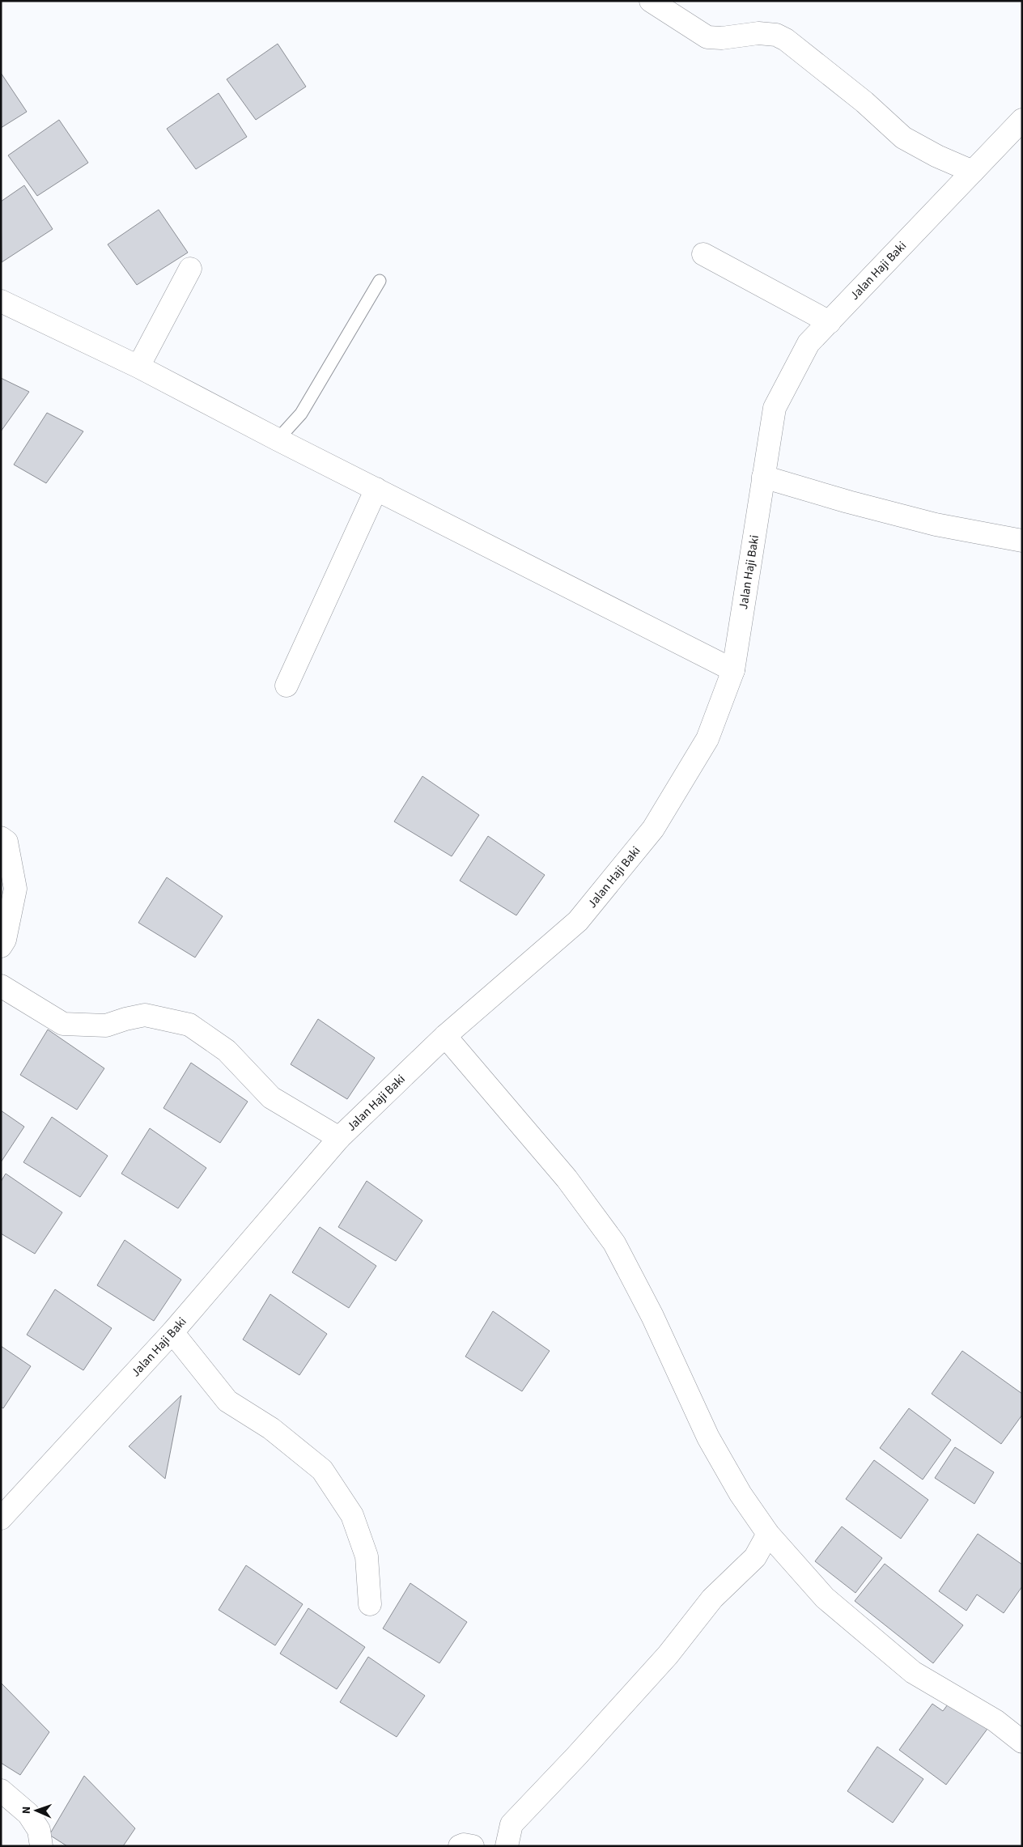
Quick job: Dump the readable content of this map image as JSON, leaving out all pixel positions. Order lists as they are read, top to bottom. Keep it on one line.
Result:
{"streets":{"street":["Jalan Haji Baki"]},"north":"left"}
